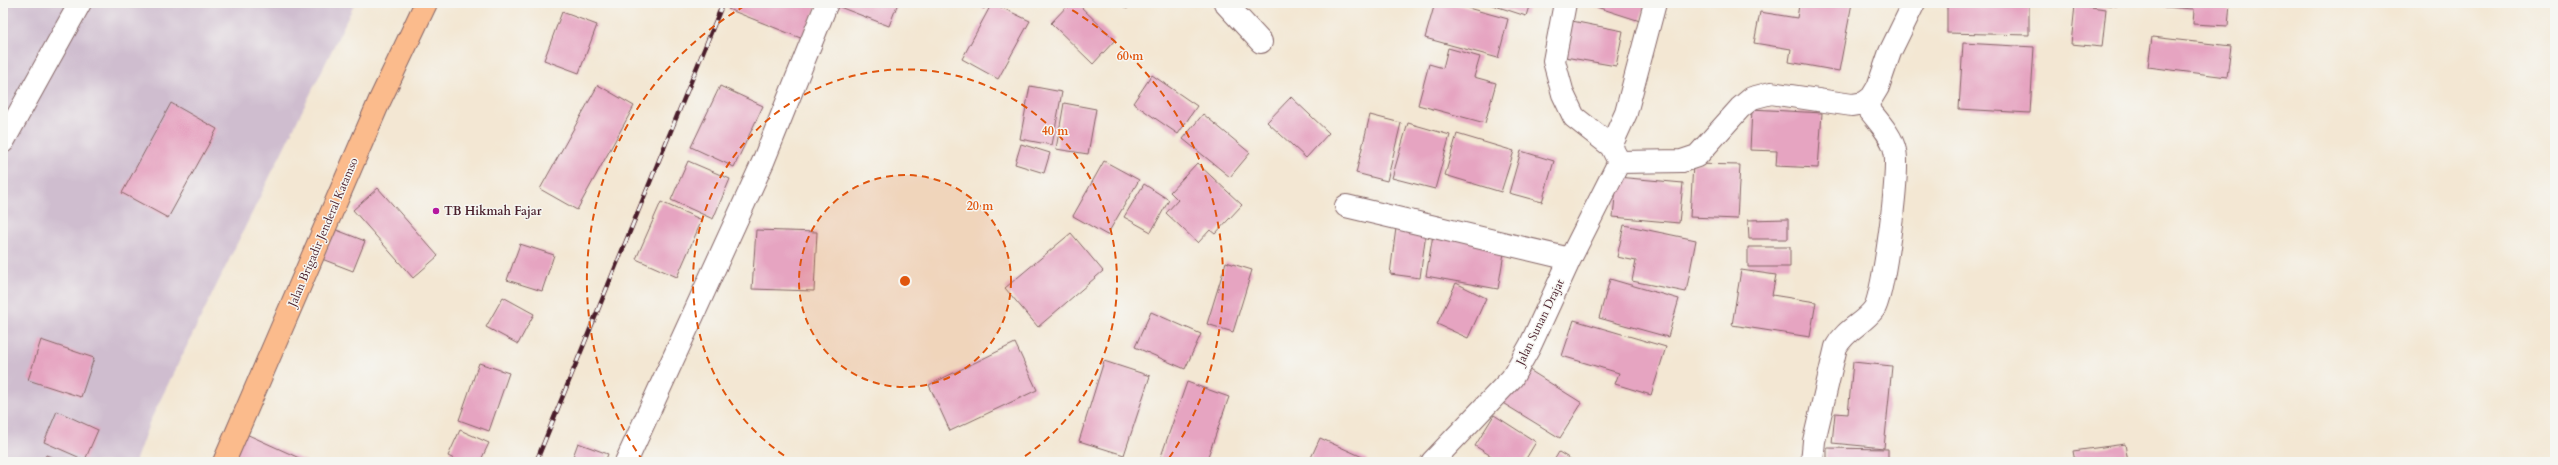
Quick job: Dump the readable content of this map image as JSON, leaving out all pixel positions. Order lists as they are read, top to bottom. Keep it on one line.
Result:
{"streets":{"highway":["Jalan Brigadir Jenderal Katamso"],"street":["Jalan Sunan Drajat"]},"places":["TB Hikmah Fajar"],"rings":["60 m","40 m","20 m"]}
